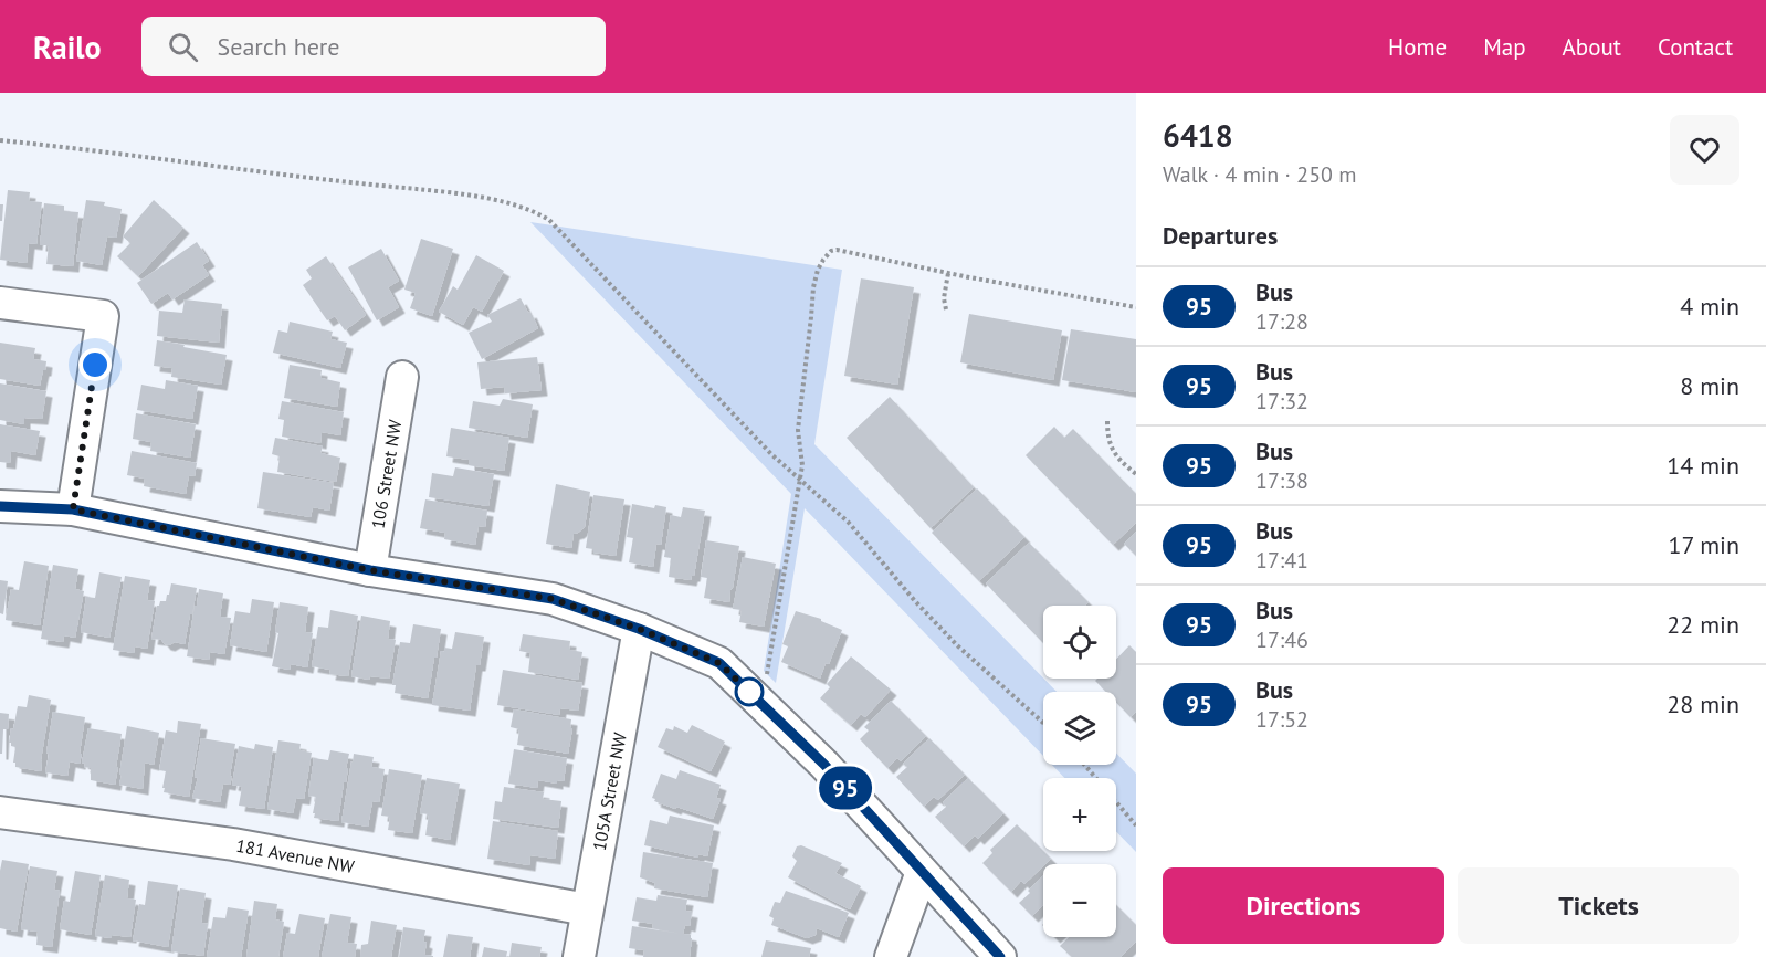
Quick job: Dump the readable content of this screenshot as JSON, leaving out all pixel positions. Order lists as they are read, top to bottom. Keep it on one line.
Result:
{"streets":{"street":["106 Street NW","105A Street NW","181 Avenue NW"]},"crossings":[["105A Street NW","181 Avenue NW"]],"lines":["bus line 95"],"page":{"header":"Railo","search":"Search here","nav":["Home","Map","About","Contact"],"on_map":"95","heading":[["6418","Walk · 4 min · 250 m"],"Departures"],"list":[{"mark":"95","name":"Bus","note":"17:28","value":"4 min"},{"mark":"95","name":"Bus","note":"17:32","value":"8 min"},{"mark":"95","name":"Bus","note":"17:38","value":"14 min"},{"mark":"95","name":"Bus","note":"17:41","value":"17 min"},{"mark":"95","name":"Bus","note":"17:46","value":"22 min"},{"mark":"95","name":"Bus","note":"17:52","value":"28 min"}],"map_buttons":["+","−"],"buttons":["Directions","Tickets"]}}
